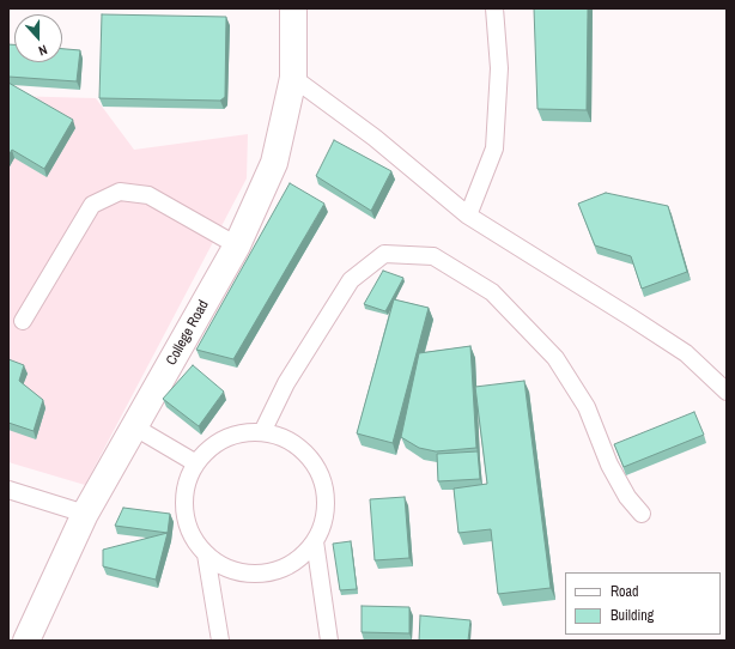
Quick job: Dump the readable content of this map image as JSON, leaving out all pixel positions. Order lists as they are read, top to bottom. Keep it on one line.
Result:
{"streets":{"street":["College Road"]},"legend":["Road","Building"],"north":"bottom"}
